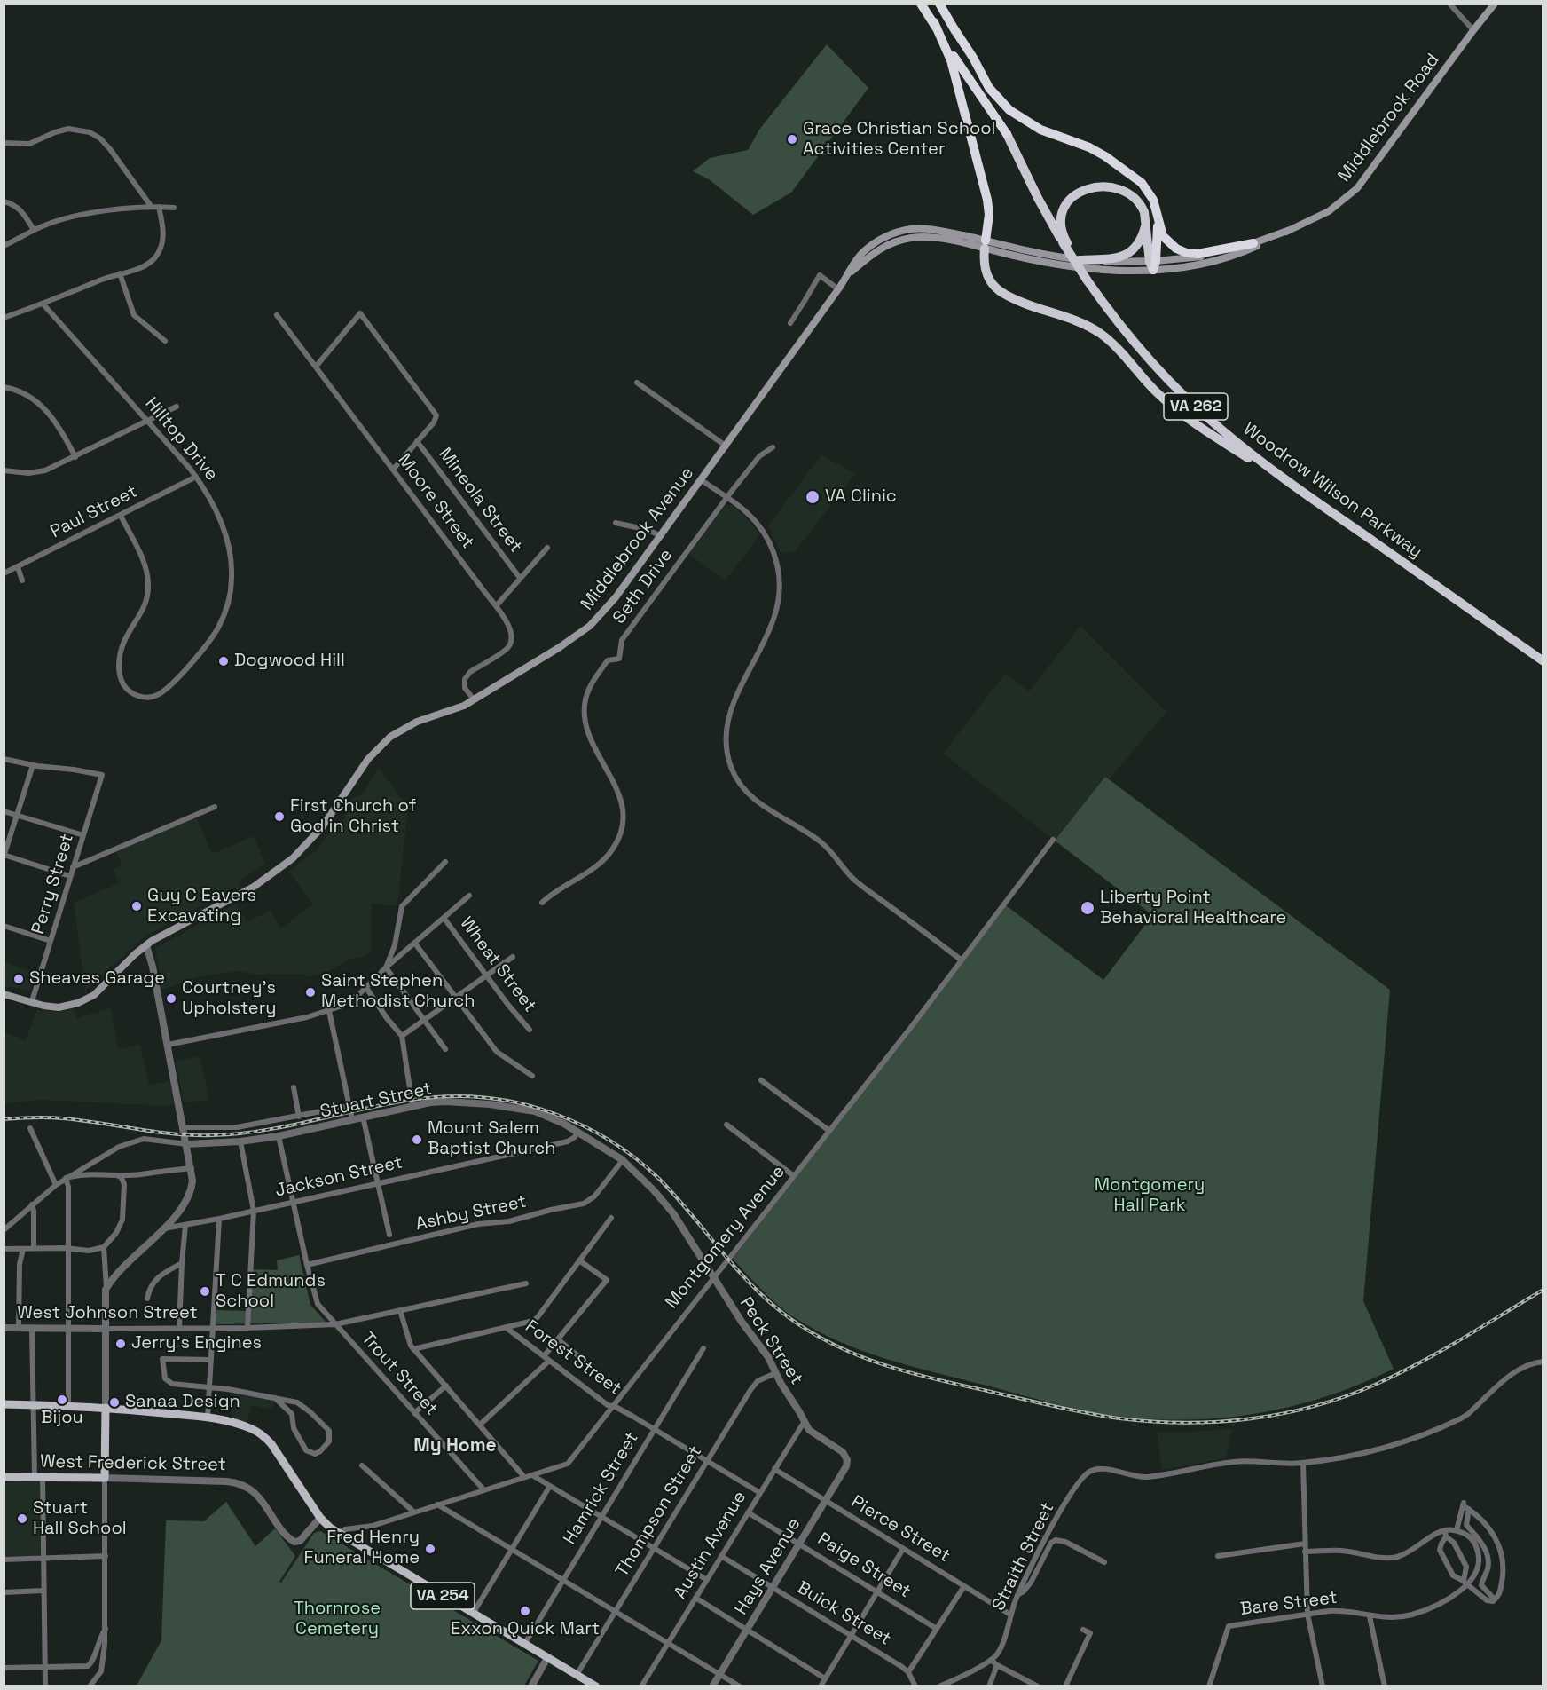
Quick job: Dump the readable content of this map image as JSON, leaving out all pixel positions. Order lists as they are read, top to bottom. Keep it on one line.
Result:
{"streets":{"highway":["VA 262","Woodrow Wilson Parkway"],"main road":["Middlebrook Road","Middlebrook Avenue","West Frederick Street","VA 254"],"street":["Hilltop Drive","Mineola Street","Moore Street","Paul Street","Seth Drive","Perry Street","Wheat Street","Stuart Street","Jackson Street","Ashby Street","Montgomery Avenue","West Johnson Street","Peck Street","Forest Street","Trout Street","Hamrick Street","Thompson Street","Pierce Street","Austin Avenue","Straith Street","Paige Street","Hays Avenue","Bare Street","Buick Street"]},"crossings":[["Middlebrook Road","Middlebrook Avenue"],["Hilltop Drive","Paul Street"],["Moore Street","Middlebrook Avenue"],["Middlebrook Avenue","Perry Street"],["Stuart Street","Jackson Street"],["Stuart Street","Ashby Street"],["Stuart Street","Montgomery Avenue"],["Stuart Street","Peck Street"],["Stuart Street","Trout Street"],["Jackson Street","Trout Street"],["Ashby Street","Trout Street"],["Montgomery Avenue","Peck Street"],["Montgomery Avenue","Forest Street"],["Montgomery Avenue","Trout Street"],["Montgomery Avenue","VA 254"],["West Johnson Street","Trout Street"],["Peck Street","Thompson Street"],["Peck Street","Austin Avenue"],["Peck Street","Hays Avenue"],["Forest Street","Hamrick Street"],["Forest Street","Thompson Street"],["Forest Street","Austin Avenue"],["West Frederick Street","VA 254"],["Hamrick Street","VA 254"],["Thompson Street","VA 254"],["Pierce Street","Austin Avenue"],["Pierce Street","Straith Street"],["Pierce Street","Hays Avenue"],["Austin Avenue","Paige Street"],["Austin Avenue","Buick Street"],["Paige Street","Hays Avenue"],["Hays Avenue","Buick Street"]],"districts":["My Home"],"parks":["Montgomery Hall Park","Thornrose Cemetery"],"places":["Grace Christian School Activities Center","VA Clinic","Dogwood Hill","First Church of God in Christ","Guy C Eavers Excavating","Liberty Point Behavioral Healthcare","Sheaves Garage","Saint Stephen Methodist Church","Courtney's Upholstery","Mount Salem Baptist Church","T C Edmunds School","Jerry's Engines","Bijou","Sanaa Design","Stuart Hall School","Fred Henry Funeral Home","Exxon Quick Mart"]}
